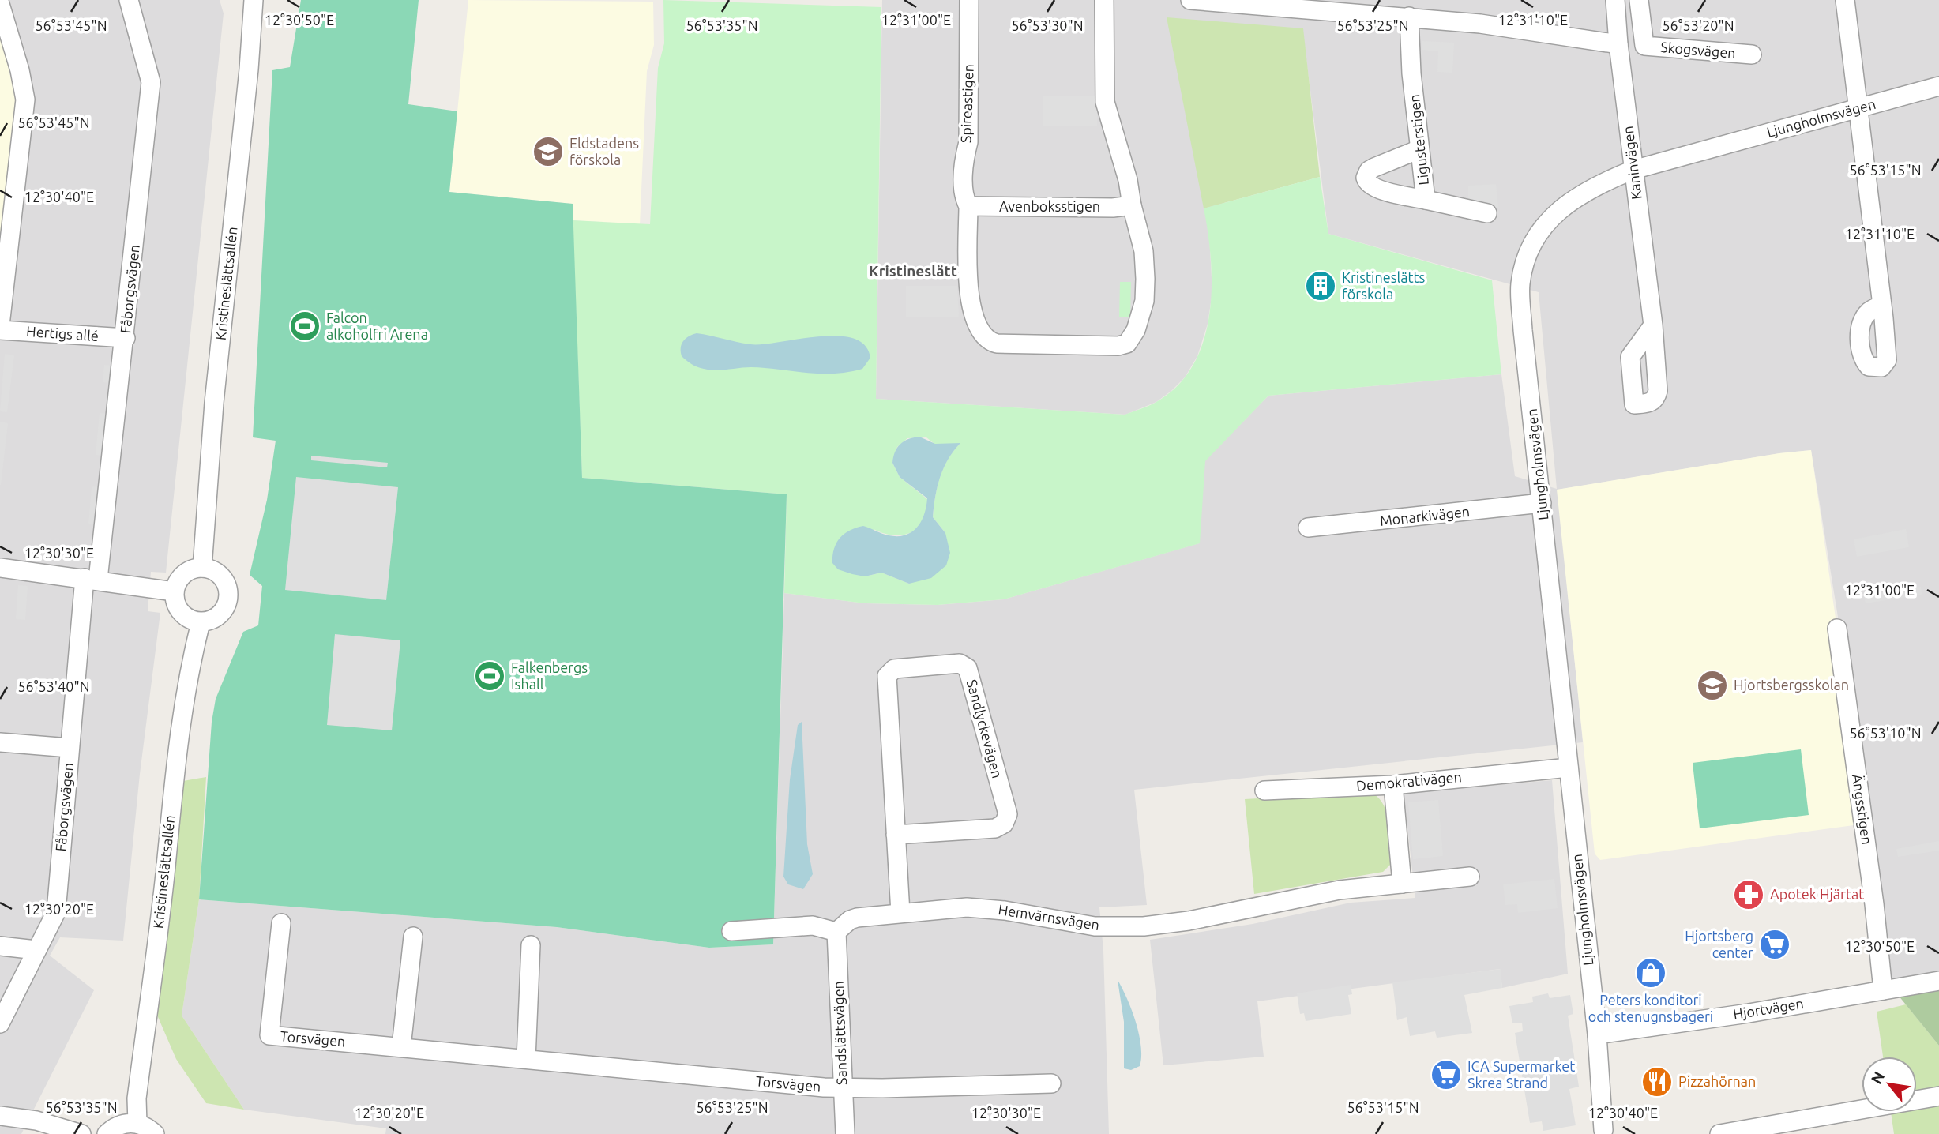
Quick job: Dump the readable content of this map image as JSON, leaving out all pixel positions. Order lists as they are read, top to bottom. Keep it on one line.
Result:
{"streets":{"street":["Skogsvägen","Spireastigen","Ljungholmsvägen","Ligusterstigen","Kaninvägen","Avenboksstigen","Kristineslättsallén","Fåborgsvägen","Hertigs allé","Monarkivägen","Sandlyckevägen","Demokrativägen","Ängsstigen","Hemvärnsvägen","Hjortvägen","Sandslättsvägen","Torsvägen"]},"crossings":[["Spireastigen","Avenboksstigen"],["Ljungholmsvägen","Kaninvägen"],["Ljungholmsvägen","Monarkivägen"],["Ljungholmsvägen","Demokrativägen"],["Ljungholmsvägen","Hjortvägen"],["Fåborgsvägen","Hertigs allé"],["Sandlyckevägen","Hemvärnsvägen"],["Ängsstigen","Hjortvägen"],["Hemvärnsvägen","Sandslättsvägen"],["Sandslättsvägen","Torsvägen"]],"districts":["Kristineslätt"],"places":{"school or university":["Eldstadens förskola","Hjortsbergsskolan"],"building":["Kristineslätts förskola"],"sports":["Falcon alkoholfri Arena","Falkenbergs Ishall"],"pharmacy":["Apotek Hjärtat"],"supermarket":["Hjortsberg center","ICA Supermarket Skrea Strand"],"shop":["Peters konditori och stenugnsbageri"],"restaurant":["Pizzahörnan"]},"north":"top left","coordinates":["12°30'50\"E","12°31'00\"E","12°31'10\"E","56°53'45\"N","56°53'35\"N","56°53'30\"N","56°53'25\"N","56°53'20\"N","56°53'15\"N","12°30'40\"E","12°30'30\"E","56°53'40\"N","56°53'10\"N","12°30'20\"E"]}
